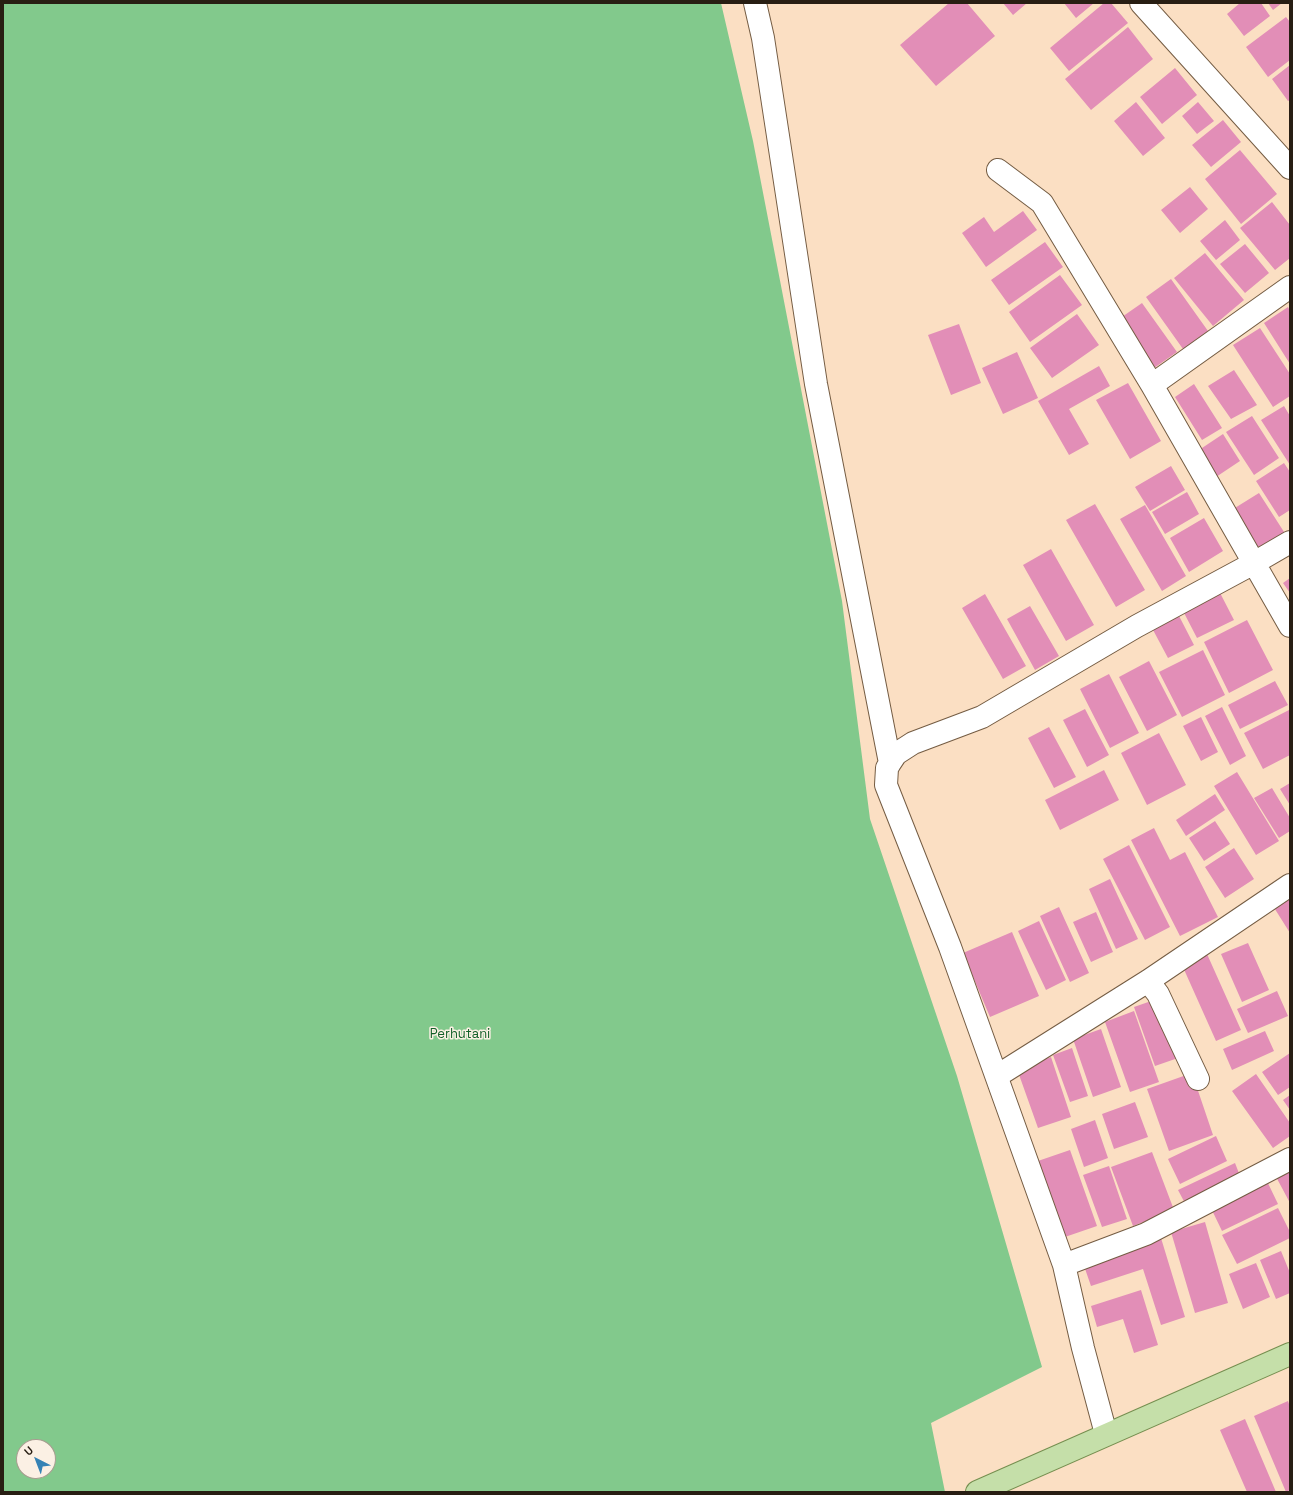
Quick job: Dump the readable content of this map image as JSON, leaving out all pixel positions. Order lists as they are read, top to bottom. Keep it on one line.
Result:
{"parks":["Perhutani"],"north":"top left"}
